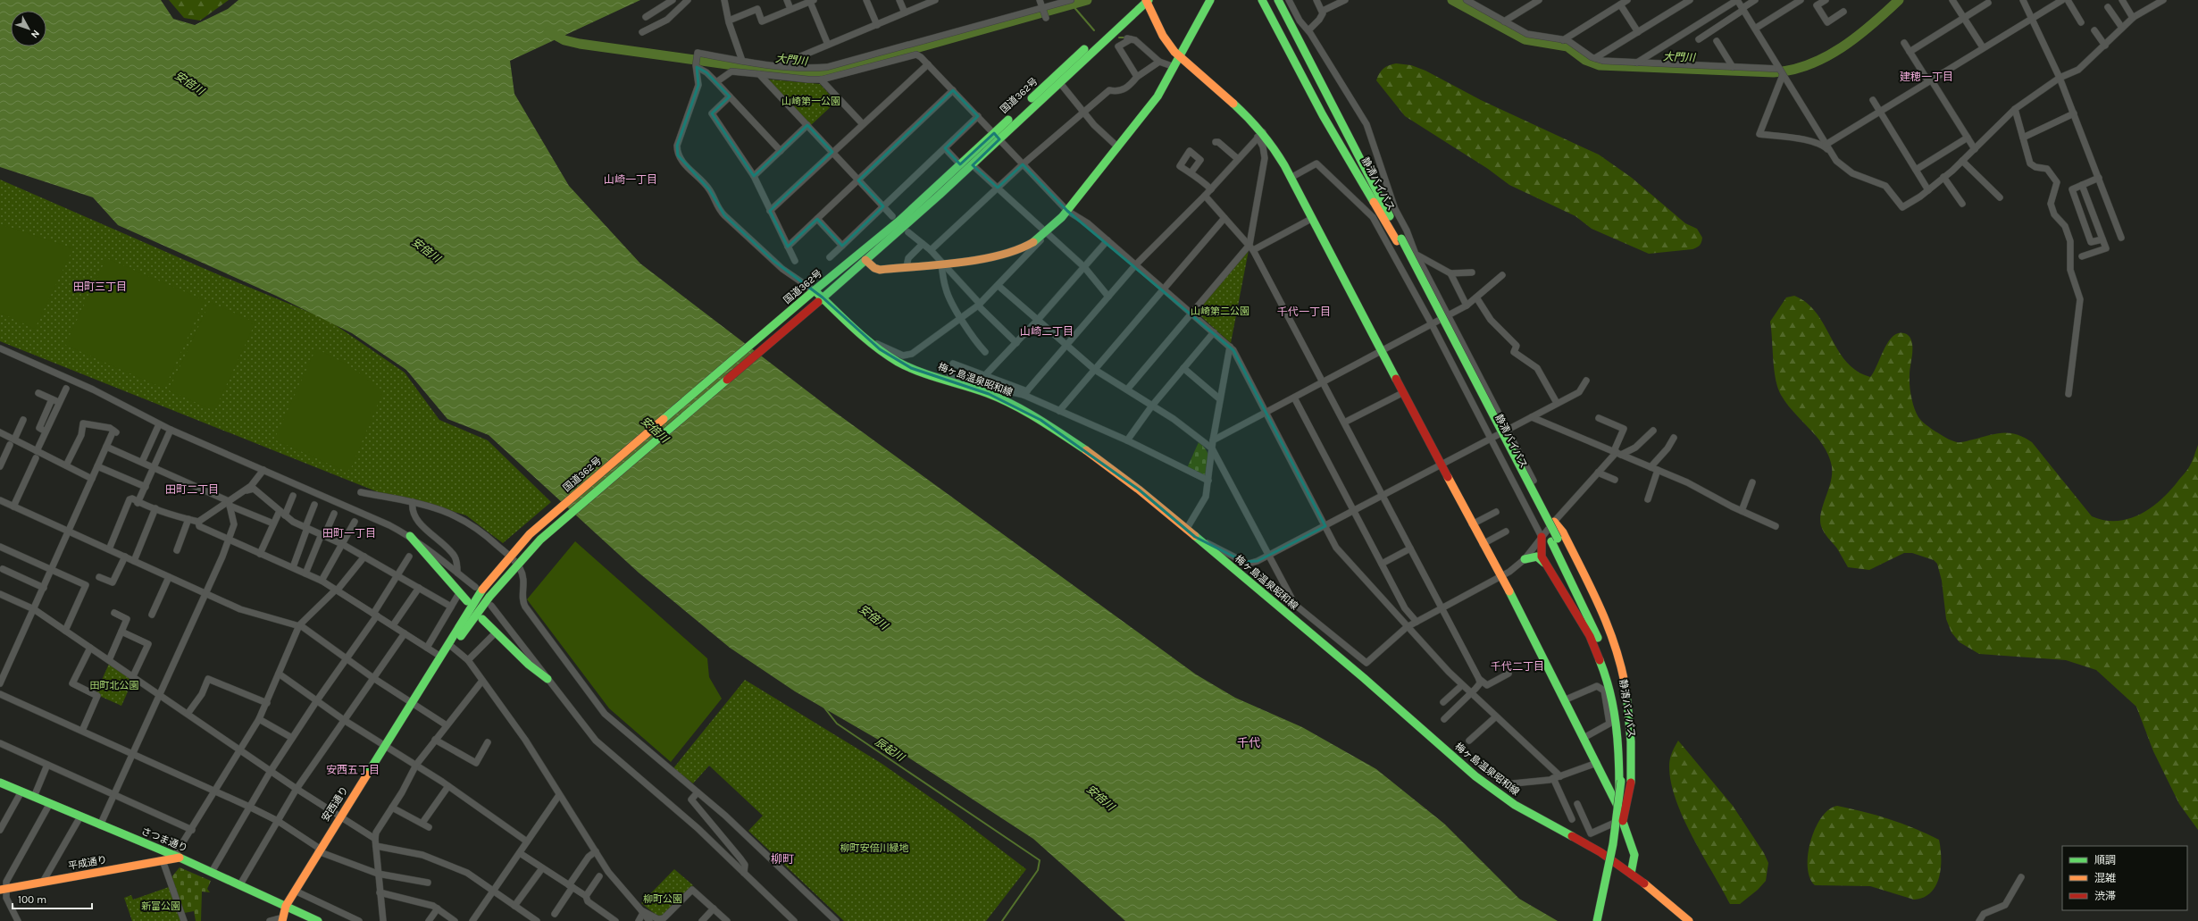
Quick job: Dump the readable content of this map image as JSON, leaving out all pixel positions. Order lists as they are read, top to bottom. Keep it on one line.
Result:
{"streets":{"main road":["国道362号","静清バイパス","梅ヶ島温泉昭和線","安西通り","さつま通り","平成通り"]},"crossings":[["国道362号","梅ヶ島温泉昭和線"],["国道362号","安西通り"],["安西通り","さつま通り"],["さつま通り","平成通り"]],"districts":["建穂一丁目","山崎一丁目","田町三丁目","千代一丁目","山崎二丁目","田町二丁目","田町一丁目","千代二丁目","千代","安西五丁目","柳町"],"water":["大門川","安倍川","辰起川"],"parks":["山崎第一公園","山崎第二公園","田町北公園","柳町安倍川緑地","柳町公園","新富公園"],"legend":["順調","混雑","渋滞"],"scale_bar":"100 m","north":"bottom right"}
